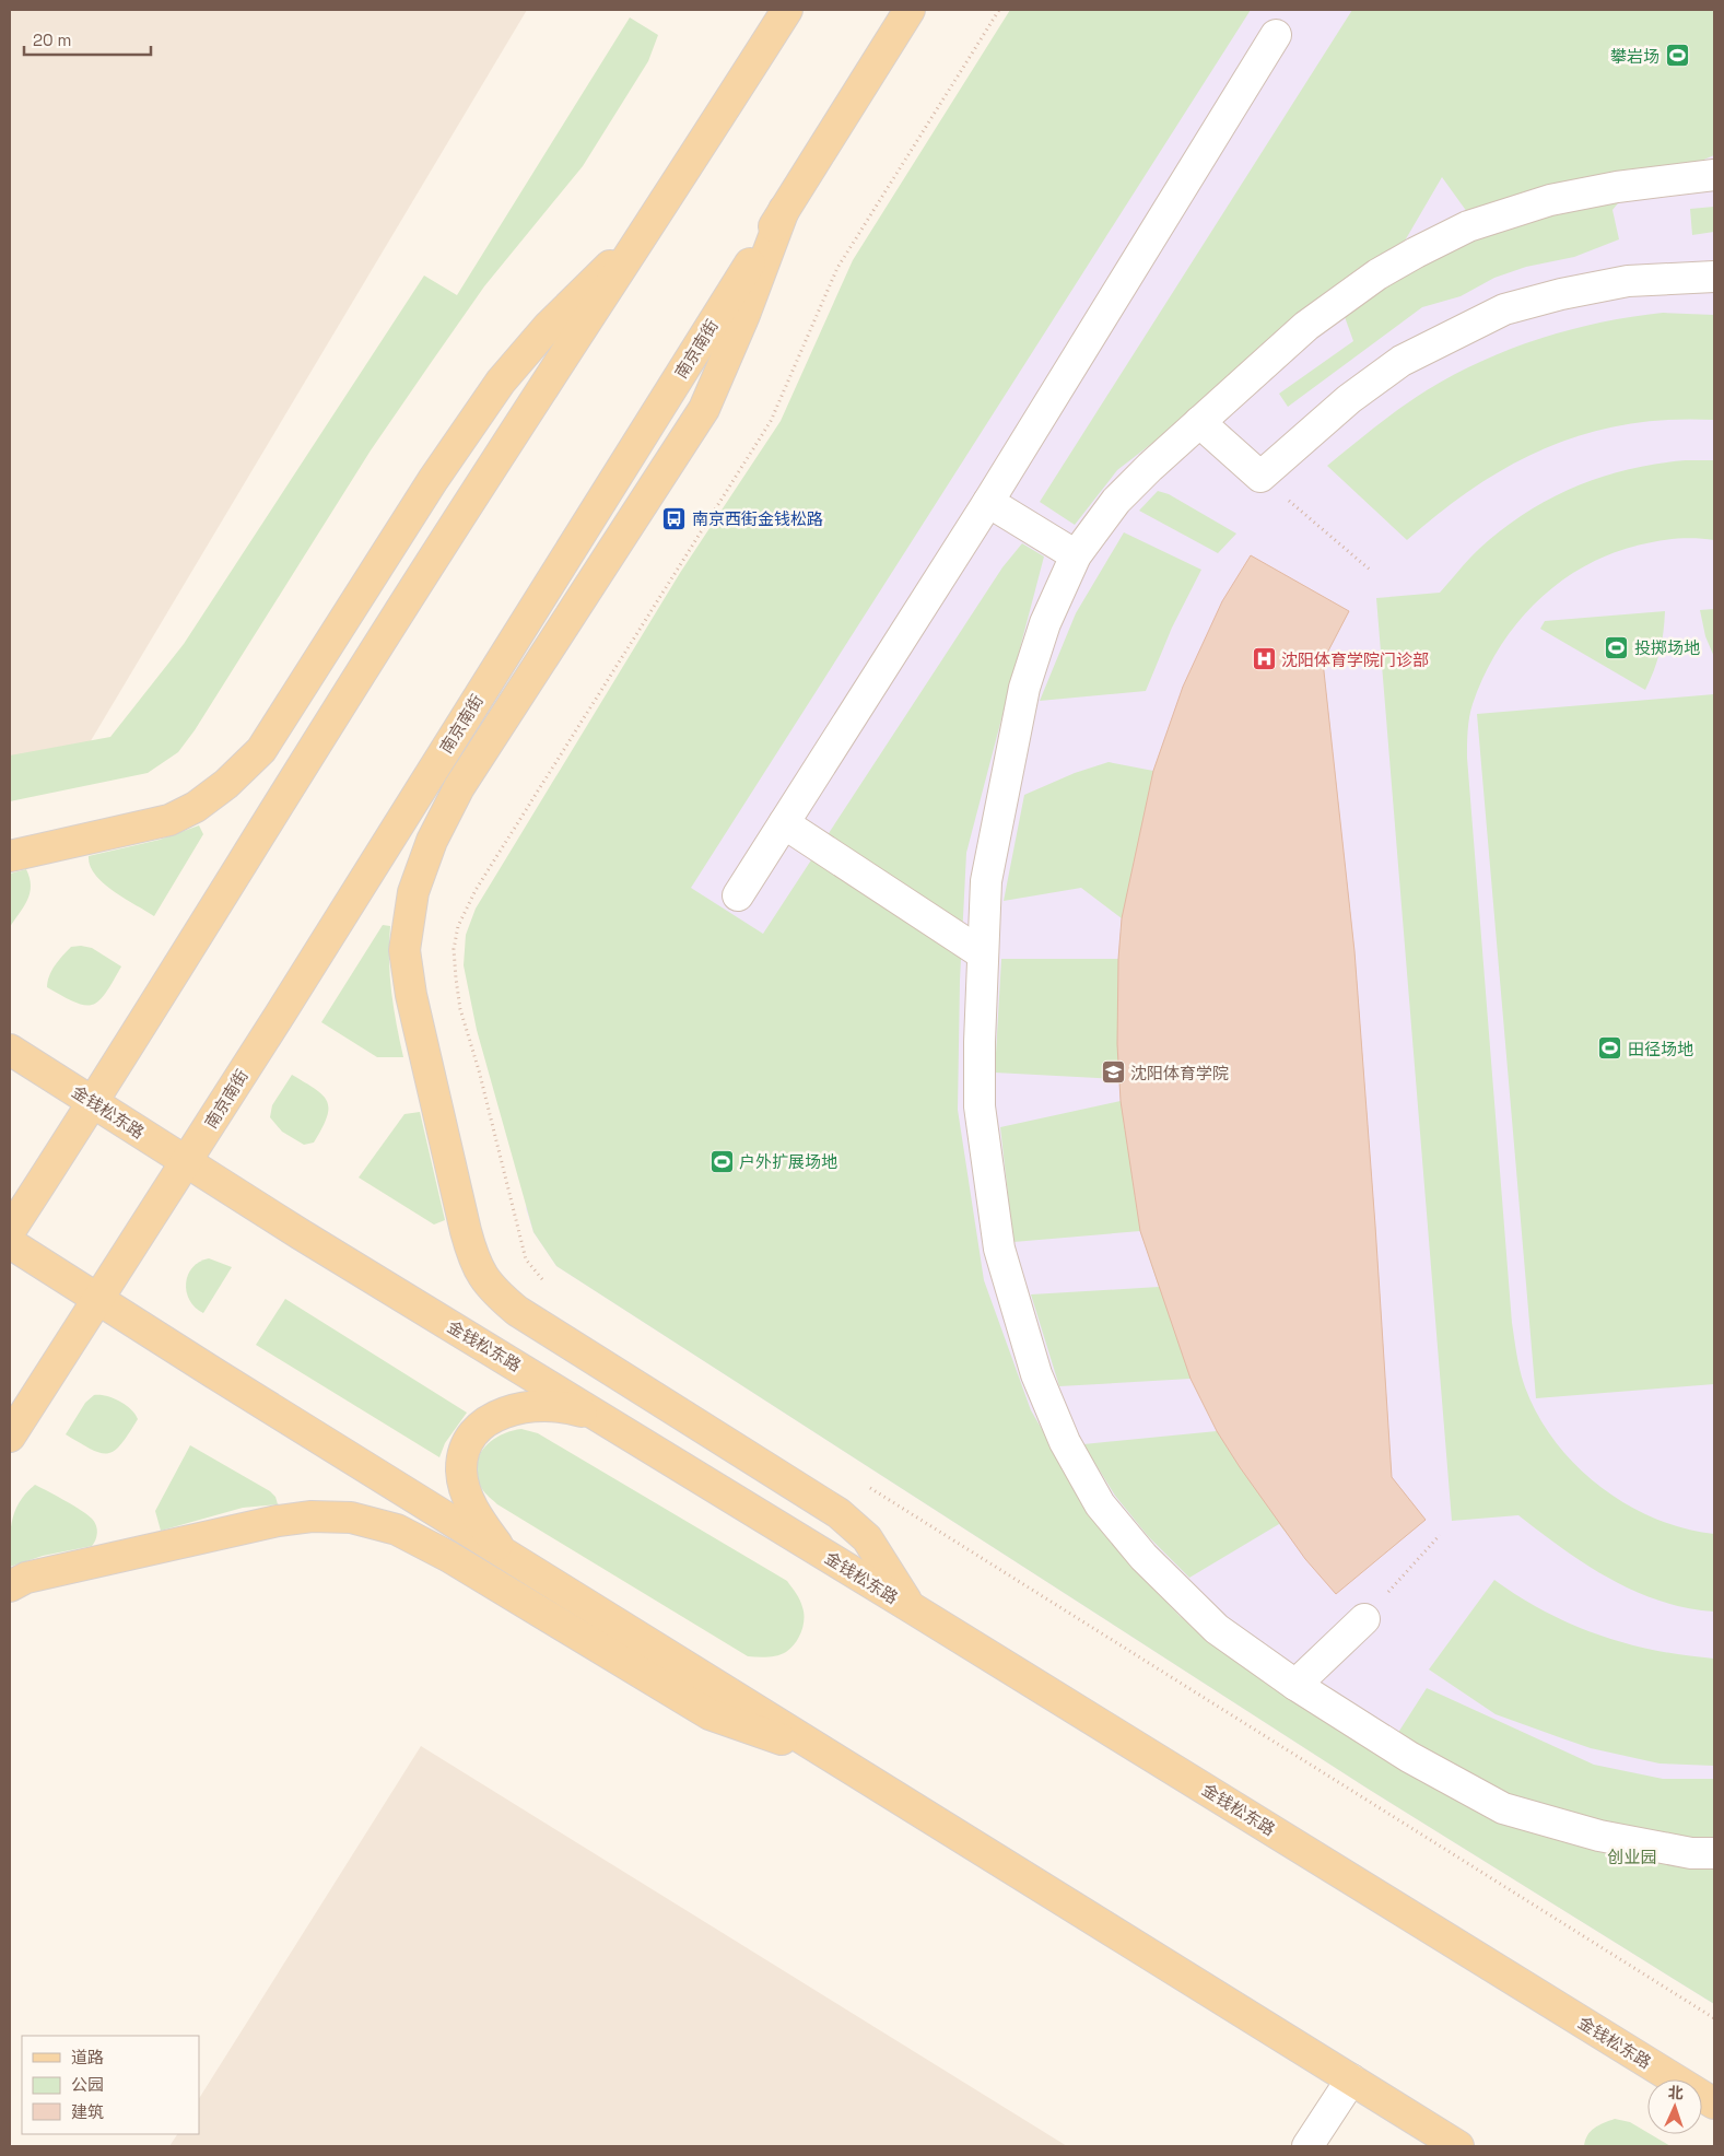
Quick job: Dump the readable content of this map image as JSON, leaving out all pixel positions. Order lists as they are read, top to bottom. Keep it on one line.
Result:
{"streets":{"main road":["南京南街","金钱松东路"]},"crossings":[["南京南街","金钱松东路"]],"parks":["创业园"],"places":{"sports":["攀岩场","投掷场地","田径场地","户外扩展场地"],"bus stop":["南京西街金钱松路"],"hospital":["沈阳体育学院门诊部"],"school or university":["沈阳体育学院"]},"legend":["道路","公园","建筑"],"scale_bar":"20 m","north":"top"}
